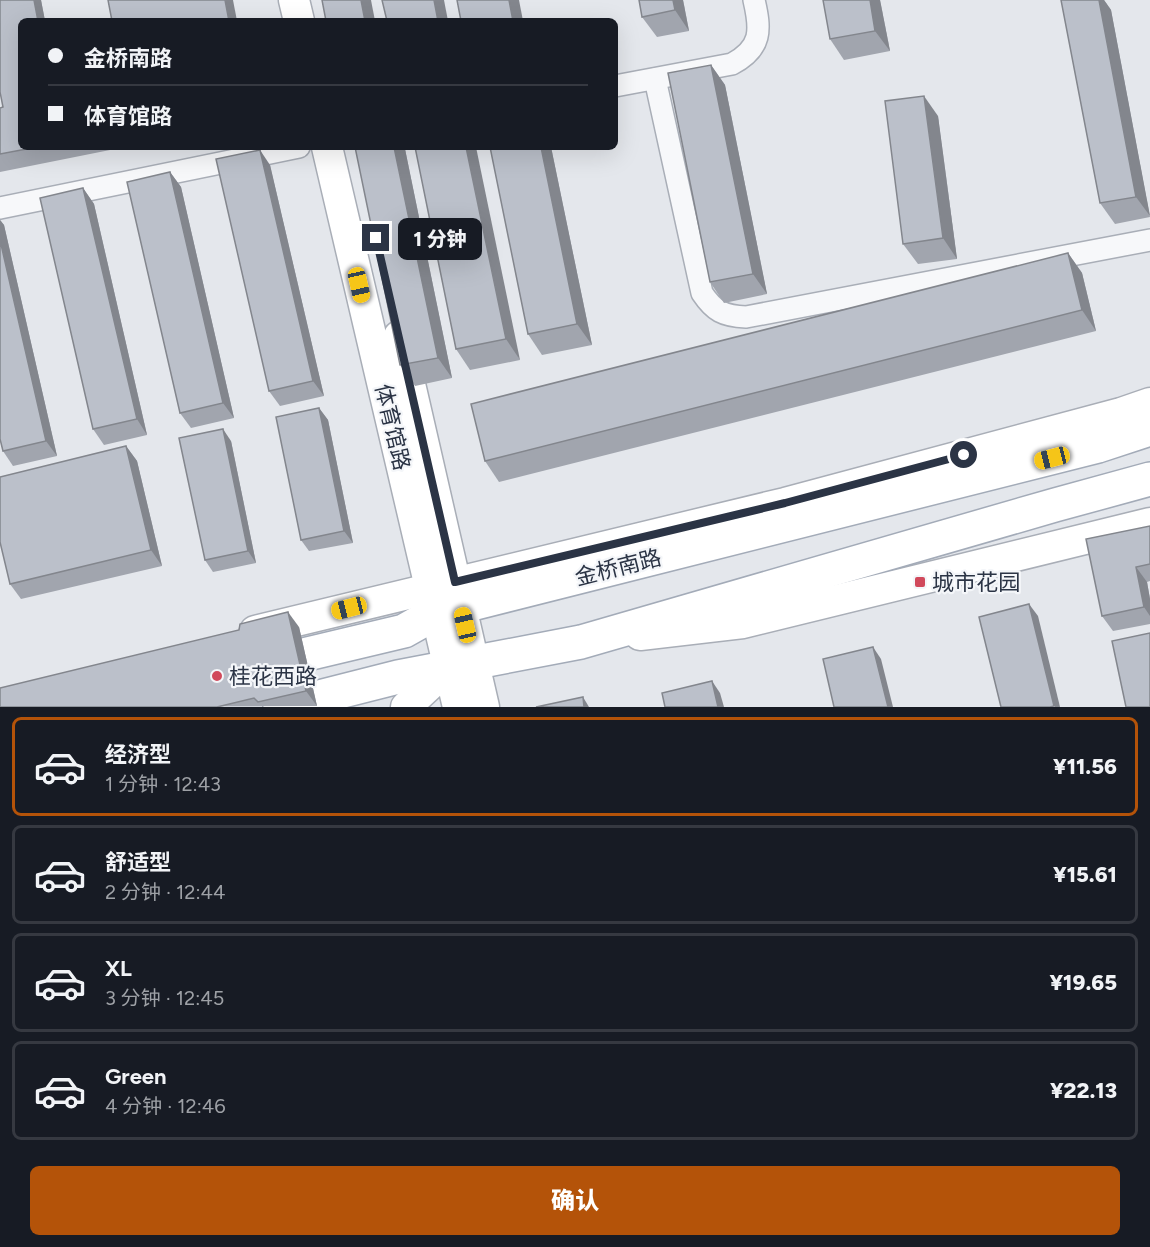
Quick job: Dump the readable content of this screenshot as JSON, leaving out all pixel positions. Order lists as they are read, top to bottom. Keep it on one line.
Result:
{"streets":{"main road":["体育馆路","金桥南路"]},"crossings":[["体育馆路","金桥南路"]],"places":{"transit":["城市花园"],"other":["桂花西路"]},"page":{"banner":["金桥南路","体育馆路"],"bubble":"1 分钟","list":[{"name":"经济型","note":"1 分钟 · 12:43","value":"¥11.56"},{"name":"舒适型","note":"2 分钟 · 12:44","value":"¥15.61"},{"name":"XL","note":"3 分钟 · 12:45","value":"¥19.65"},{"name":"Green","note":"4 分钟 · 12:46","value":"¥22.13"}],"buttons":"确认"}}
